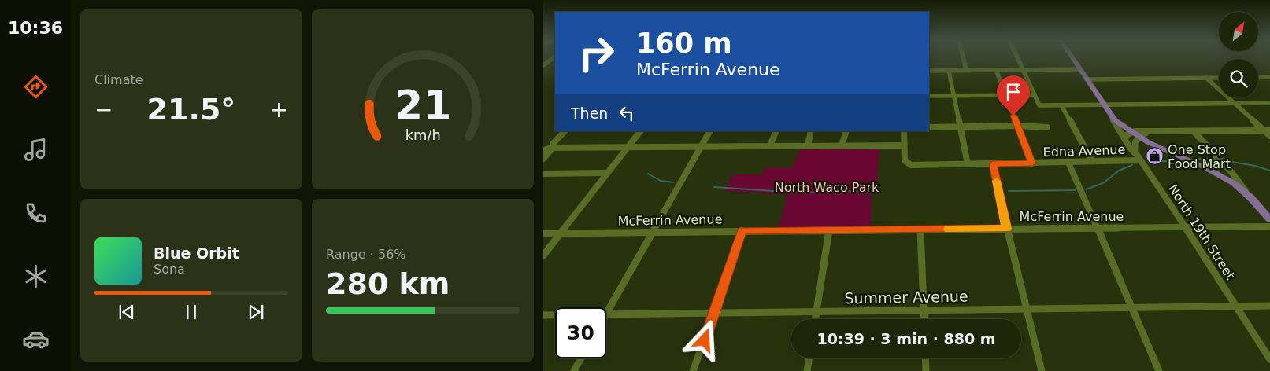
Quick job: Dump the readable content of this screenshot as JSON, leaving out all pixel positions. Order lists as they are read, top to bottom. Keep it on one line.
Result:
{"streets":{"main road":["North 19th Street"],"street":["Edna Avenue","McFerrin Avenue","Summer Avenue"]},"crossings":[["Edna Avenue","North 19th Street"],["McFerrin Avenue","North 19th Street"],["North 19th Street","Summer Avenue"]],"parks":["North Waco Park"],"places":{"shop":["One Stop Food Mart"]},"north":"top right","page":{"tabs":"10:36","tile":["Climate",["Range · 56%","280 km"]],"turn":["160 m","McFerrin Avenue"],"heat":["−","21.5°","+"],"then":"Then","song":["Blue Orbit","Sona"],"limit":"30","trip":"10:39 · 3 min · 880 m","gauge":["21","km/h"]}}
